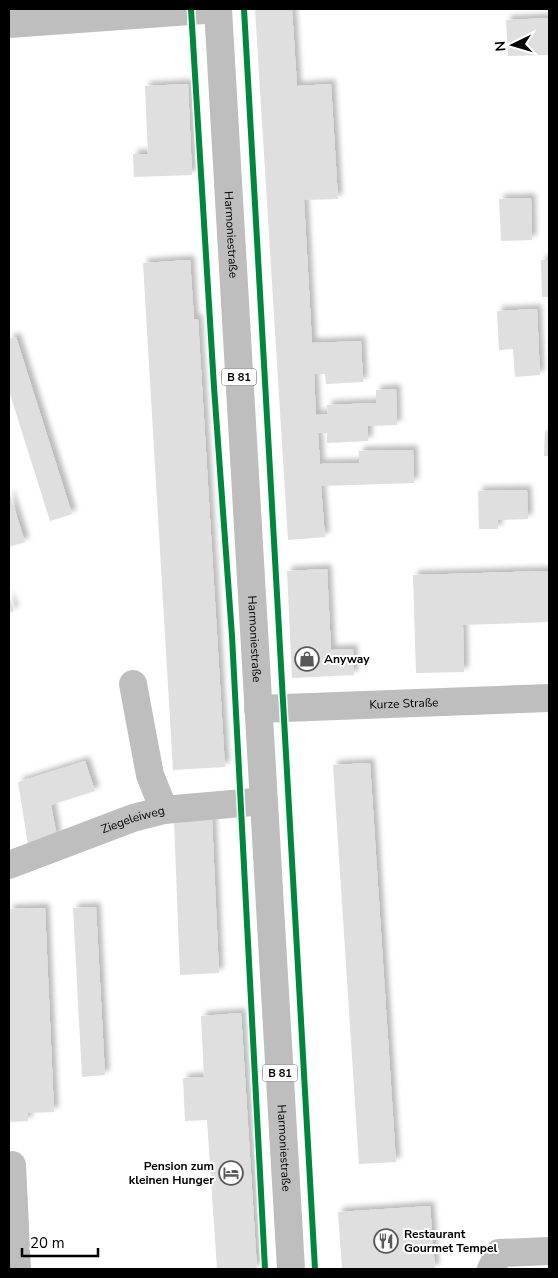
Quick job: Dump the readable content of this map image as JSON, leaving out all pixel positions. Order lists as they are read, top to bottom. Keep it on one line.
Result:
{"streets":{"main road":["Harmoniestraße","B 81","Kurze Straße","Ziegeleiweg"]},"crossings":[["Harmoniestraße","Kurze Straße"],["Harmoniestraße","Ziegeleiweg"]],"places":{"shop":["Anyway"],"hotel":["Pension zum kleinen Hunger"],"restaurant":["Restaurant Gourmet Tempel"]},"scale_bar":"20 m","north":"left"}
